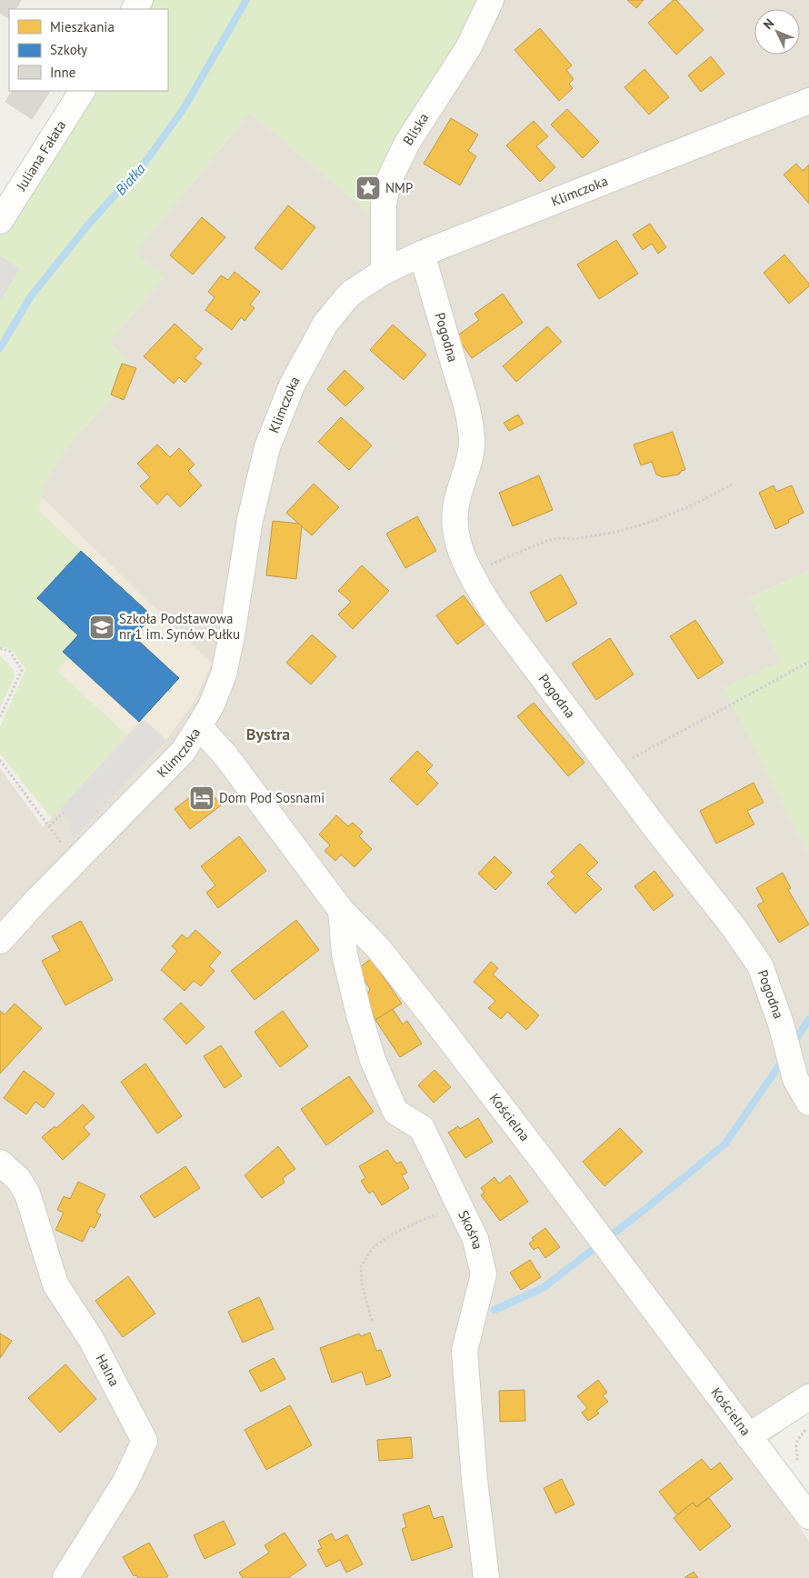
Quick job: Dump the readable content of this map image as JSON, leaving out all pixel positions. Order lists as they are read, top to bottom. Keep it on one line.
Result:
{"streets":{"street":["Bliska","Juliana Fałata","Klimczoka","Pogodna","Kościelna","Skośna","Halna"]},"crossings":[["Bliska","Klimczoka"],["Klimczoka","Pogodna"],["Klimczoka","Kościelna"],["Kościelna","Skośna"]],"districts":["Bystra"],"water":["Białka"],"places":{"place":["NMP"],"school or university":["Szkoła Podstawowa nr 1 im. Synów Pułku"],"hotel":["Dom Pod Sosnami"]},"legend":["Mieszkania","Szkoły","Inne"],"north":"top left"}
